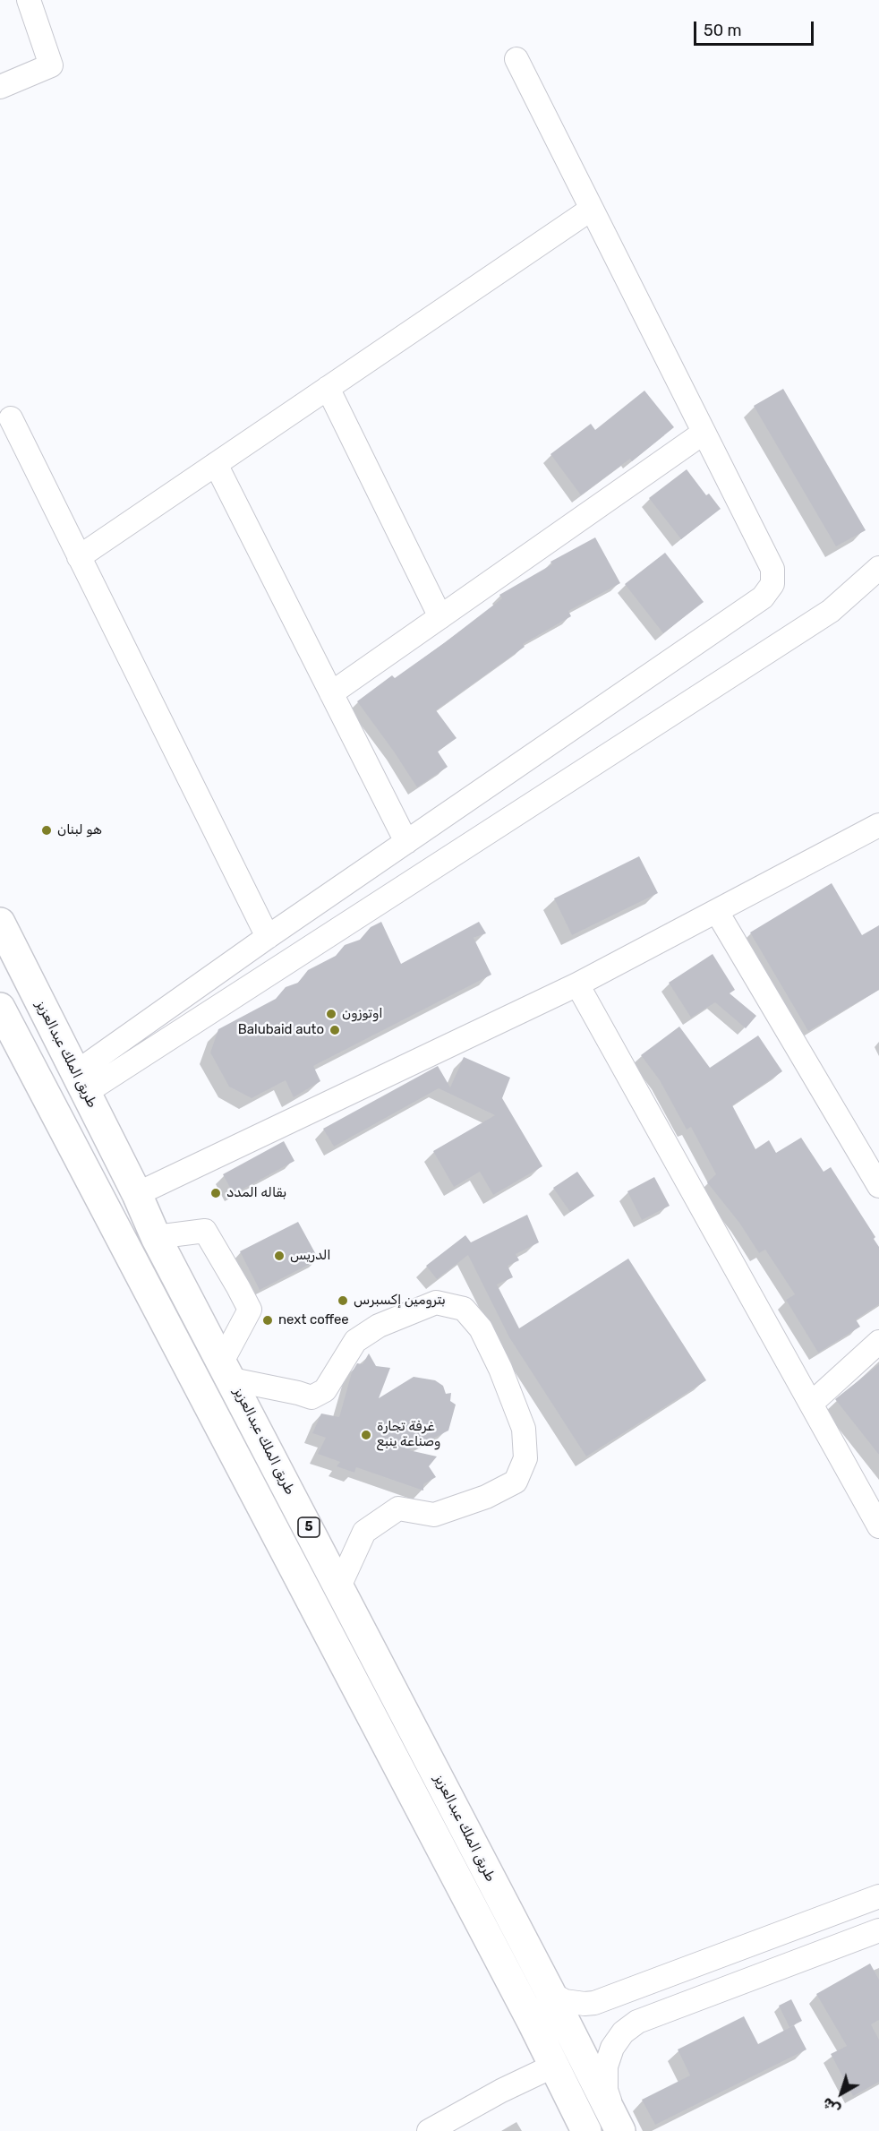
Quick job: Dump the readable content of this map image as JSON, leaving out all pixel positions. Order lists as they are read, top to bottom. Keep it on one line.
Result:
{"streets":{"highway":["طريق الملك عبدالعزيز","5"]},"places":["هو لبنان","اوتوزون","Balubaid auto","بقاله المدد","الدريس","بترومين إكسبرس","next coffee","غرفة تجارة وصناعة ينبع"],"scale_bar":"50 m","north":"bottom left"}
